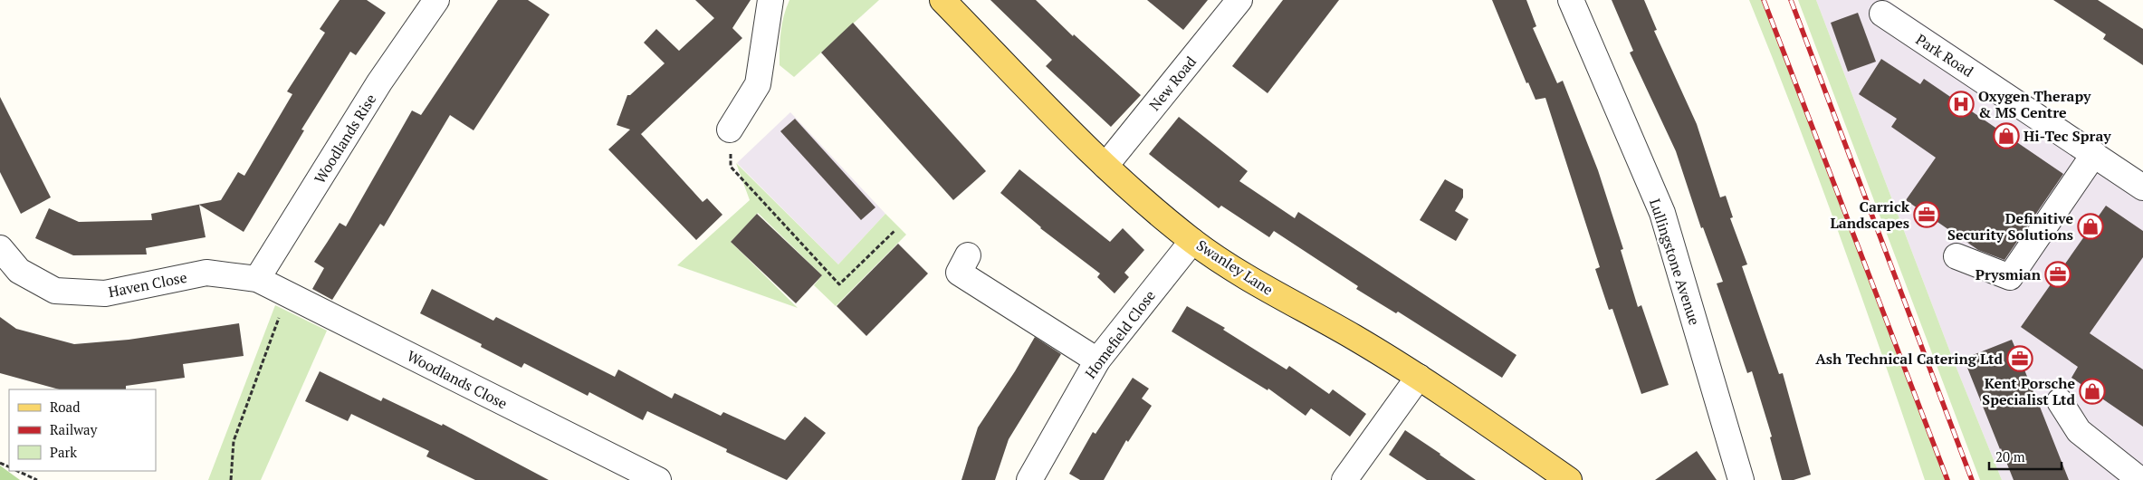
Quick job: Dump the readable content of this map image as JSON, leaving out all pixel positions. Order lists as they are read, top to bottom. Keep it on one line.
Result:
{"streets":{"main road":["Swanley Lane"],"street":["Park Road","New Road","Woodlands Rise","Lullingstone Avenue","Haven Close","Homefield Close","Woodlands Close"]},"crossings":[["New Road","Swanley Lane"],["Woodlands Rise","Haven Close"],["Woodlands Rise","Woodlands Close"],["Swanley Lane","Homefield Close"],["Haven Close","Woodlands Close"]],"places":{"hospital":["Oxygen Therapy & MS Centre"],"shop":["Hi-Tec Spray","Definitive Security Solutions","Kent Porsche Specialist Ltd"],"office":["Carrick Landscapes","Prysmian","Ash Technical Catering Ltd"]},"legend":["Road","Railway","Park"],"scale_bar":"20 m"}
